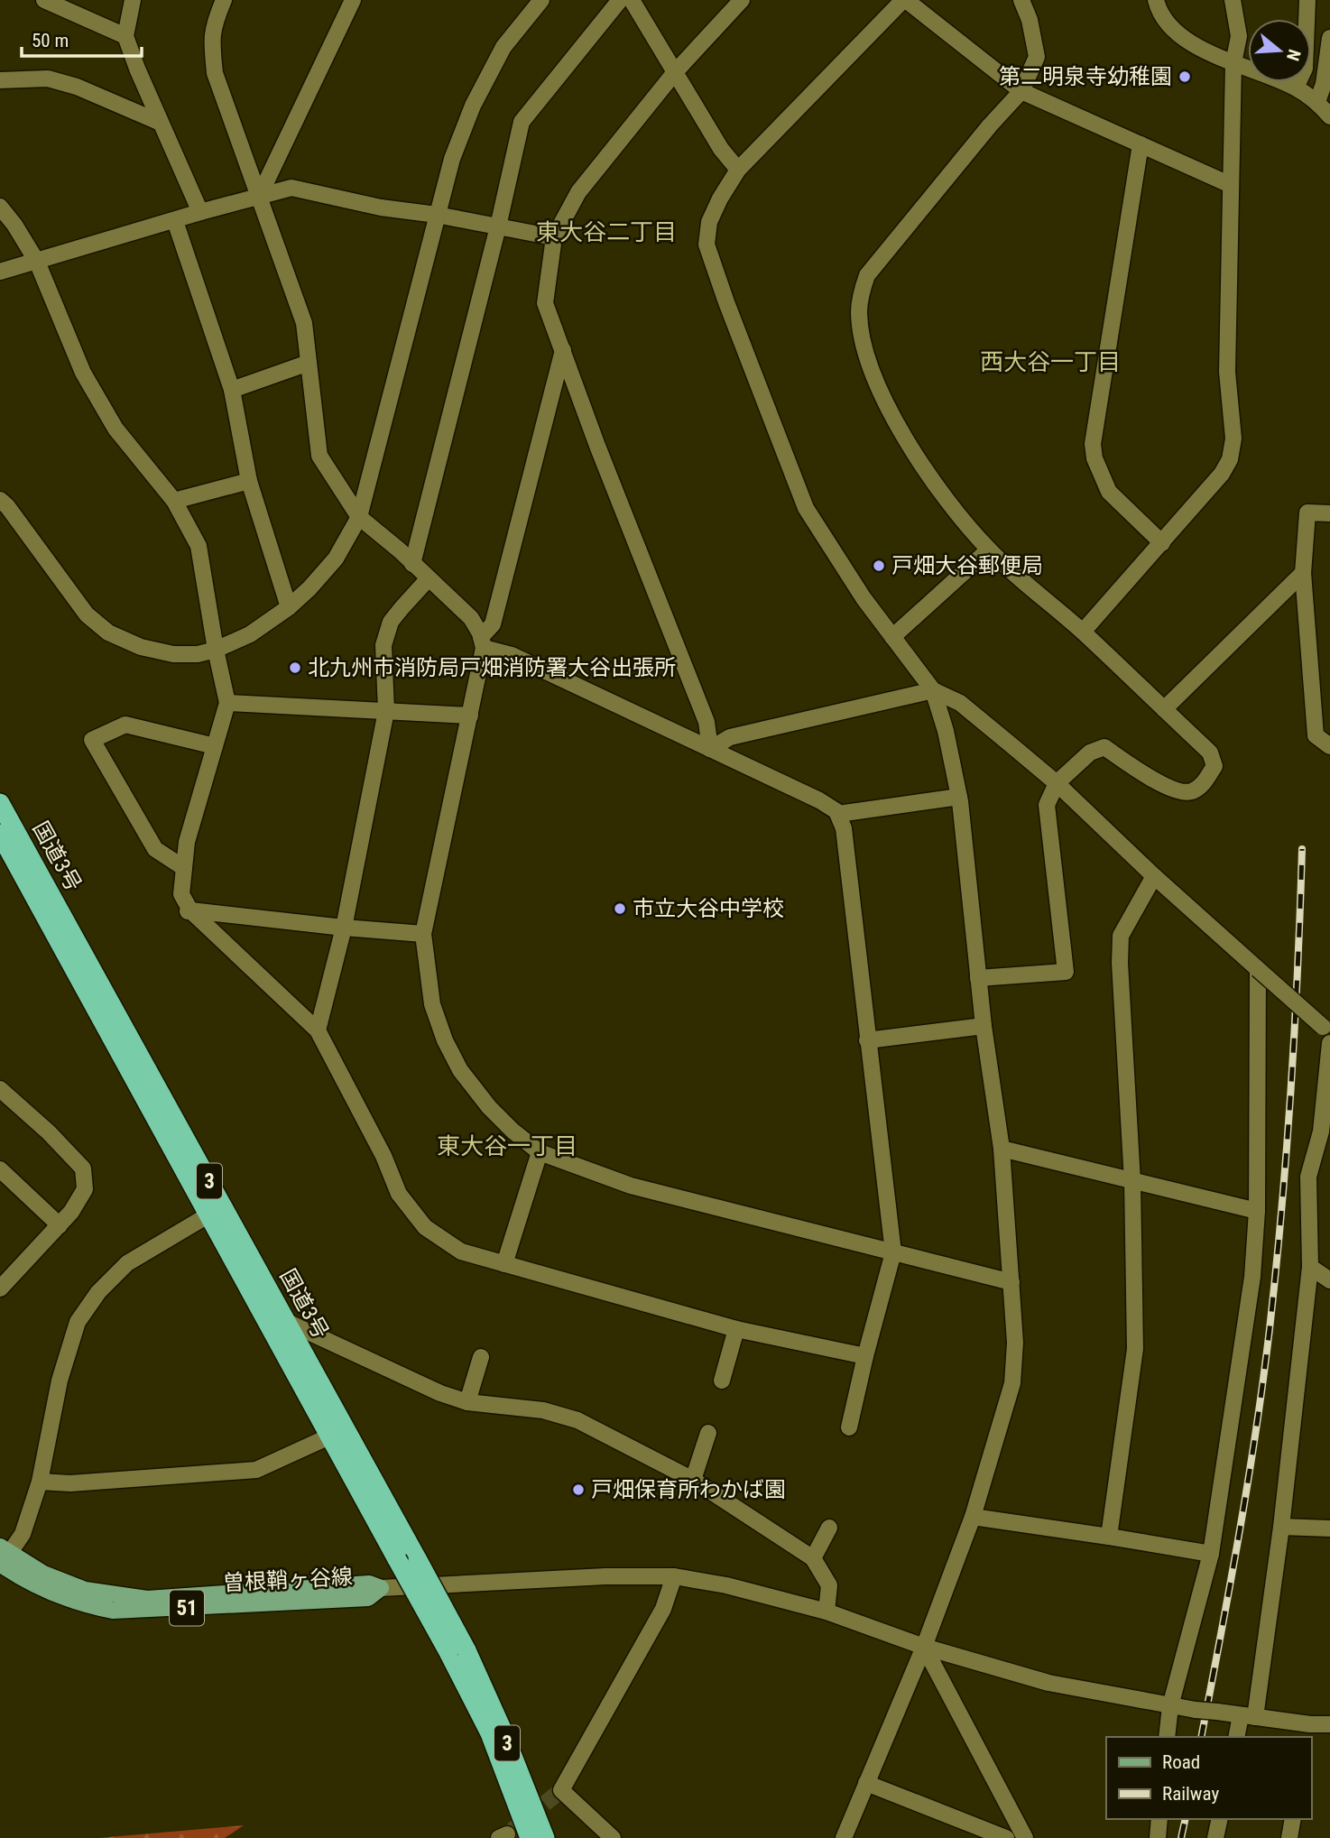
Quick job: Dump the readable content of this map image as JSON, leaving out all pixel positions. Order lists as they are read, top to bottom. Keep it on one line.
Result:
{"streets":{"highway":["国道3号","3"],"main road":["曽根鞘ヶ谷線","51"]},"districts":["東大谷二丁目","西大谷一丁目","東大谷一丁目"],"places":["第二明泉寺幼稚園","戸畑大谷郵便局","北九州市消防局戸畑消防署大谷出張所","市立大谷中学校","戸畑保育所わかば園"],"legend":["Road","Railway"],"scale_bar":"50 m","north":"right"}
